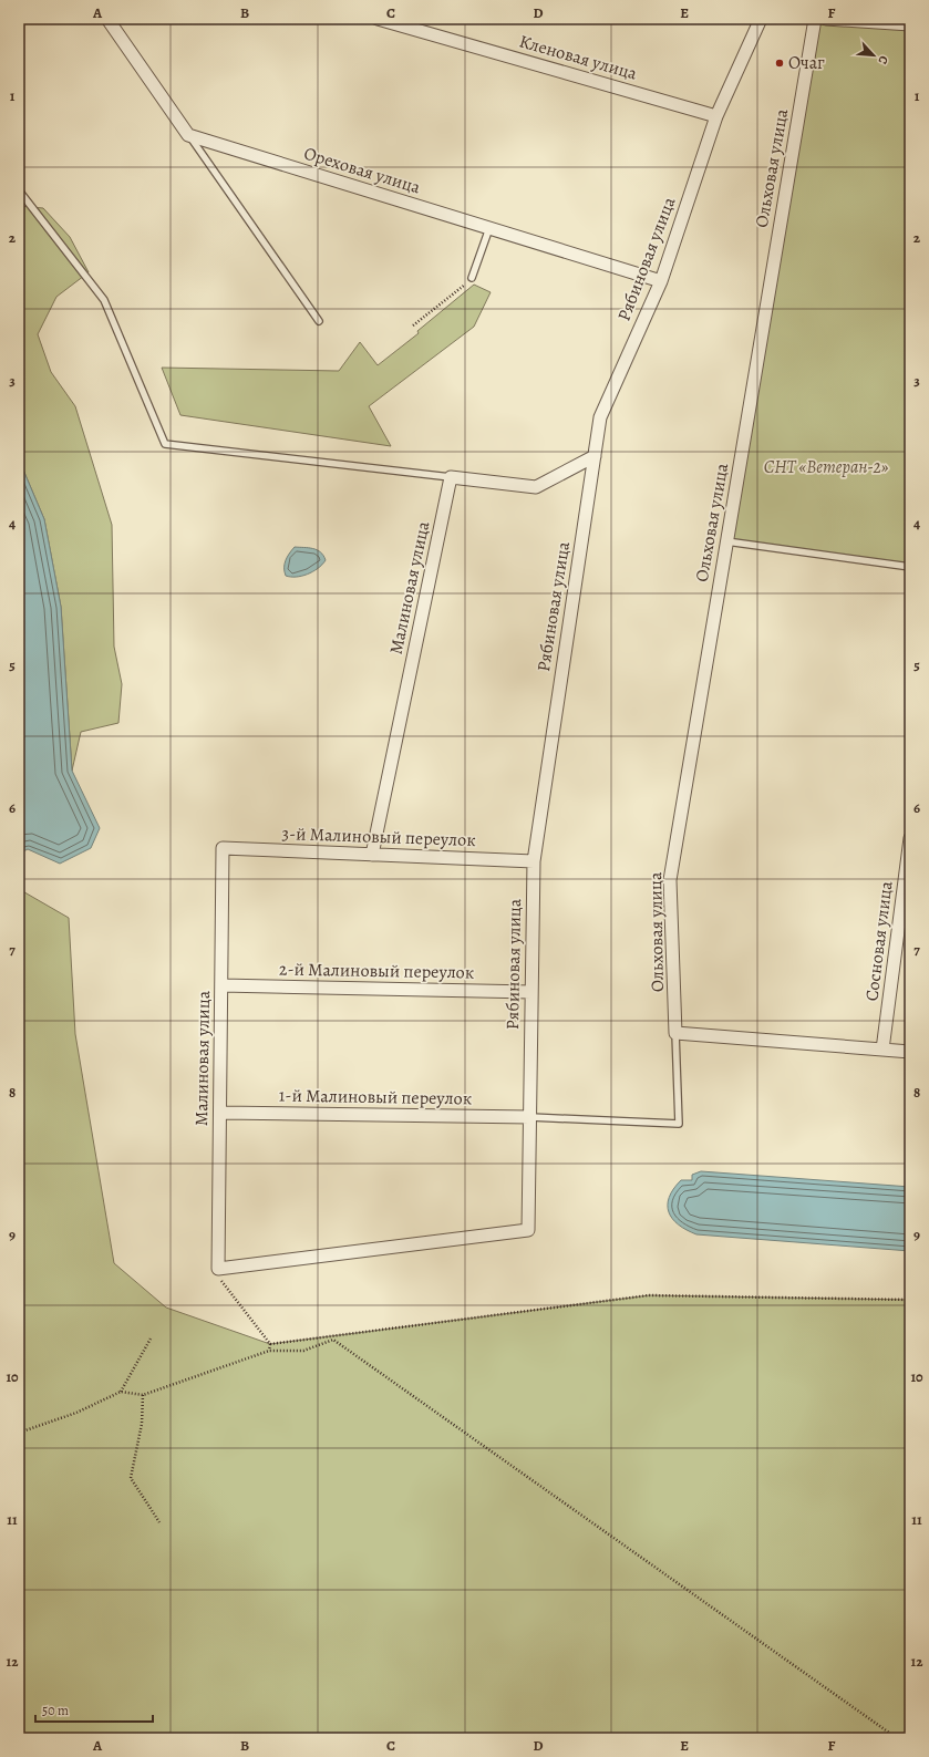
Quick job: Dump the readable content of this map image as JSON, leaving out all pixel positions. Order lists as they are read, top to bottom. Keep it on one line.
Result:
{"streets":{"street":["Кленовая улица","Ольховая улица","Ореховая улица","Рябиновая улица","Малиновая улица","3-й Малиновый переулок","Сосновая улица","2-й Малиновый переулок","1-й Малиновый переулок"]},"crossings":[["Кленовая улица","Рябиновая улица"],["Ореховая улица","Рябиновая улица"],["Рябиновая улица","Малиновая улица"],["Рябиновая улица","3-й Малиновый переулок"],["Рябиновая улица","2-й Малиновый переулок"],["Рябиновая улица","1-й Малиновый переулок"],["Малиновая улица","3-й Малиновый переулок"],["Малиновая улица","2-й Малиновый переулок"],["Малиновая улица","1-й Малиновый переулок"]],"parks":["СНТ «Ветеран-2»"],"places":["Очаг"],"scale_bar":"50 m","north":"bottom right","grid":{"columns":["A","B","C","D","E","F"],"rows":["1","2","3","4","5","6","7","8","9","10","11","12"]}}
